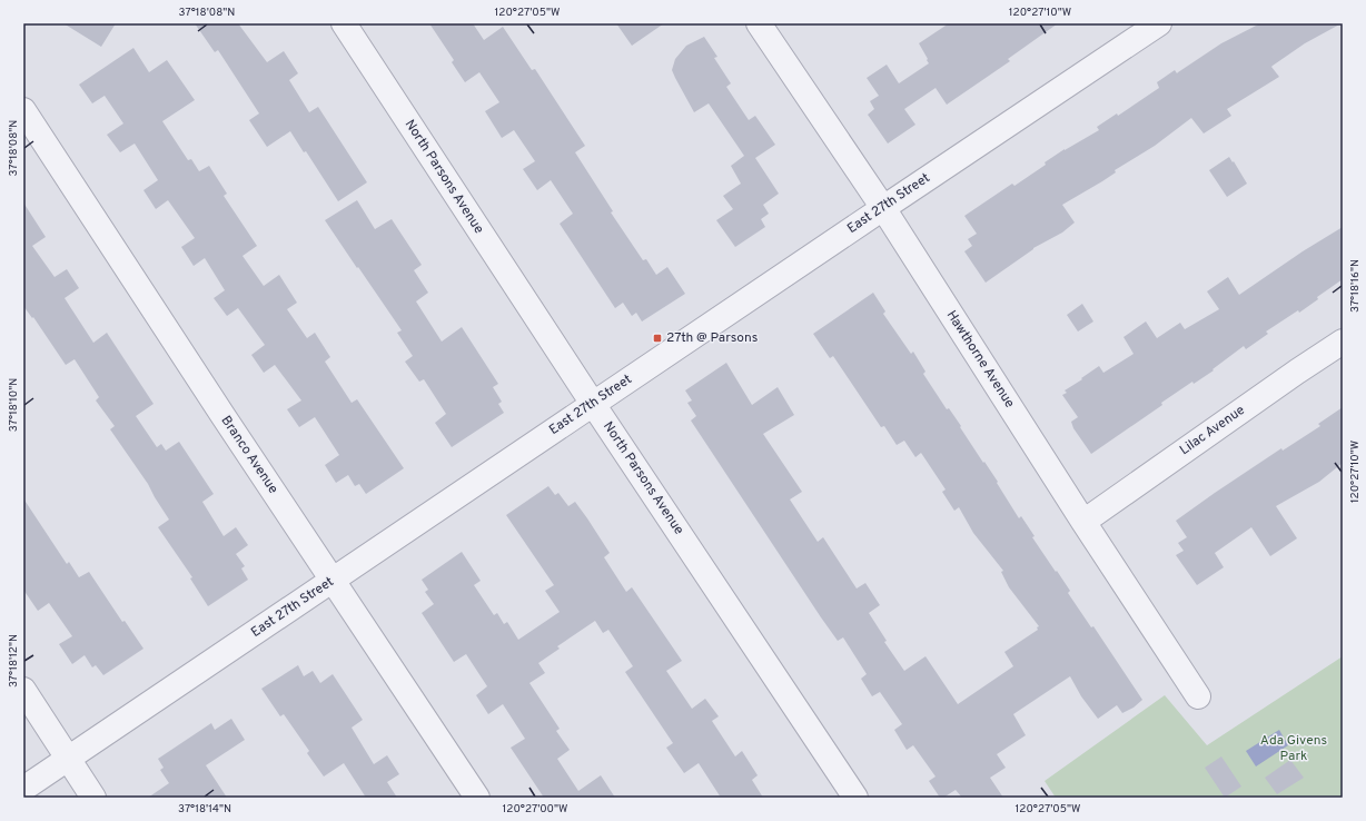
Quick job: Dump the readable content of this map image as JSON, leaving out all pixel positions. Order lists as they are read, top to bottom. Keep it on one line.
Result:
{"streets":{"street":["North Parsons Avenue","East 27th Street","Hawthorne Avenue","Lilac Avenue","Branco Avenue"]},"crossings":[["North Parsons Avenue","East 27th Street"],["East 27th Street","Hawthorne Avenue"],["East 27th Street","Branco Avenue"],["Hawthorne Avenue","Lilac Avenue"]],"parks":["Ada Givens Park"],"places":{"transit":["27th @ Parsons"]},"coordinates":["37°18'08\"N","120°27'05\"W","120°27'10\"W","37°18'16\"N","37°18'10\"N","37°18'12\"N","37°18'14\"N","120°27'00\"W"]}
